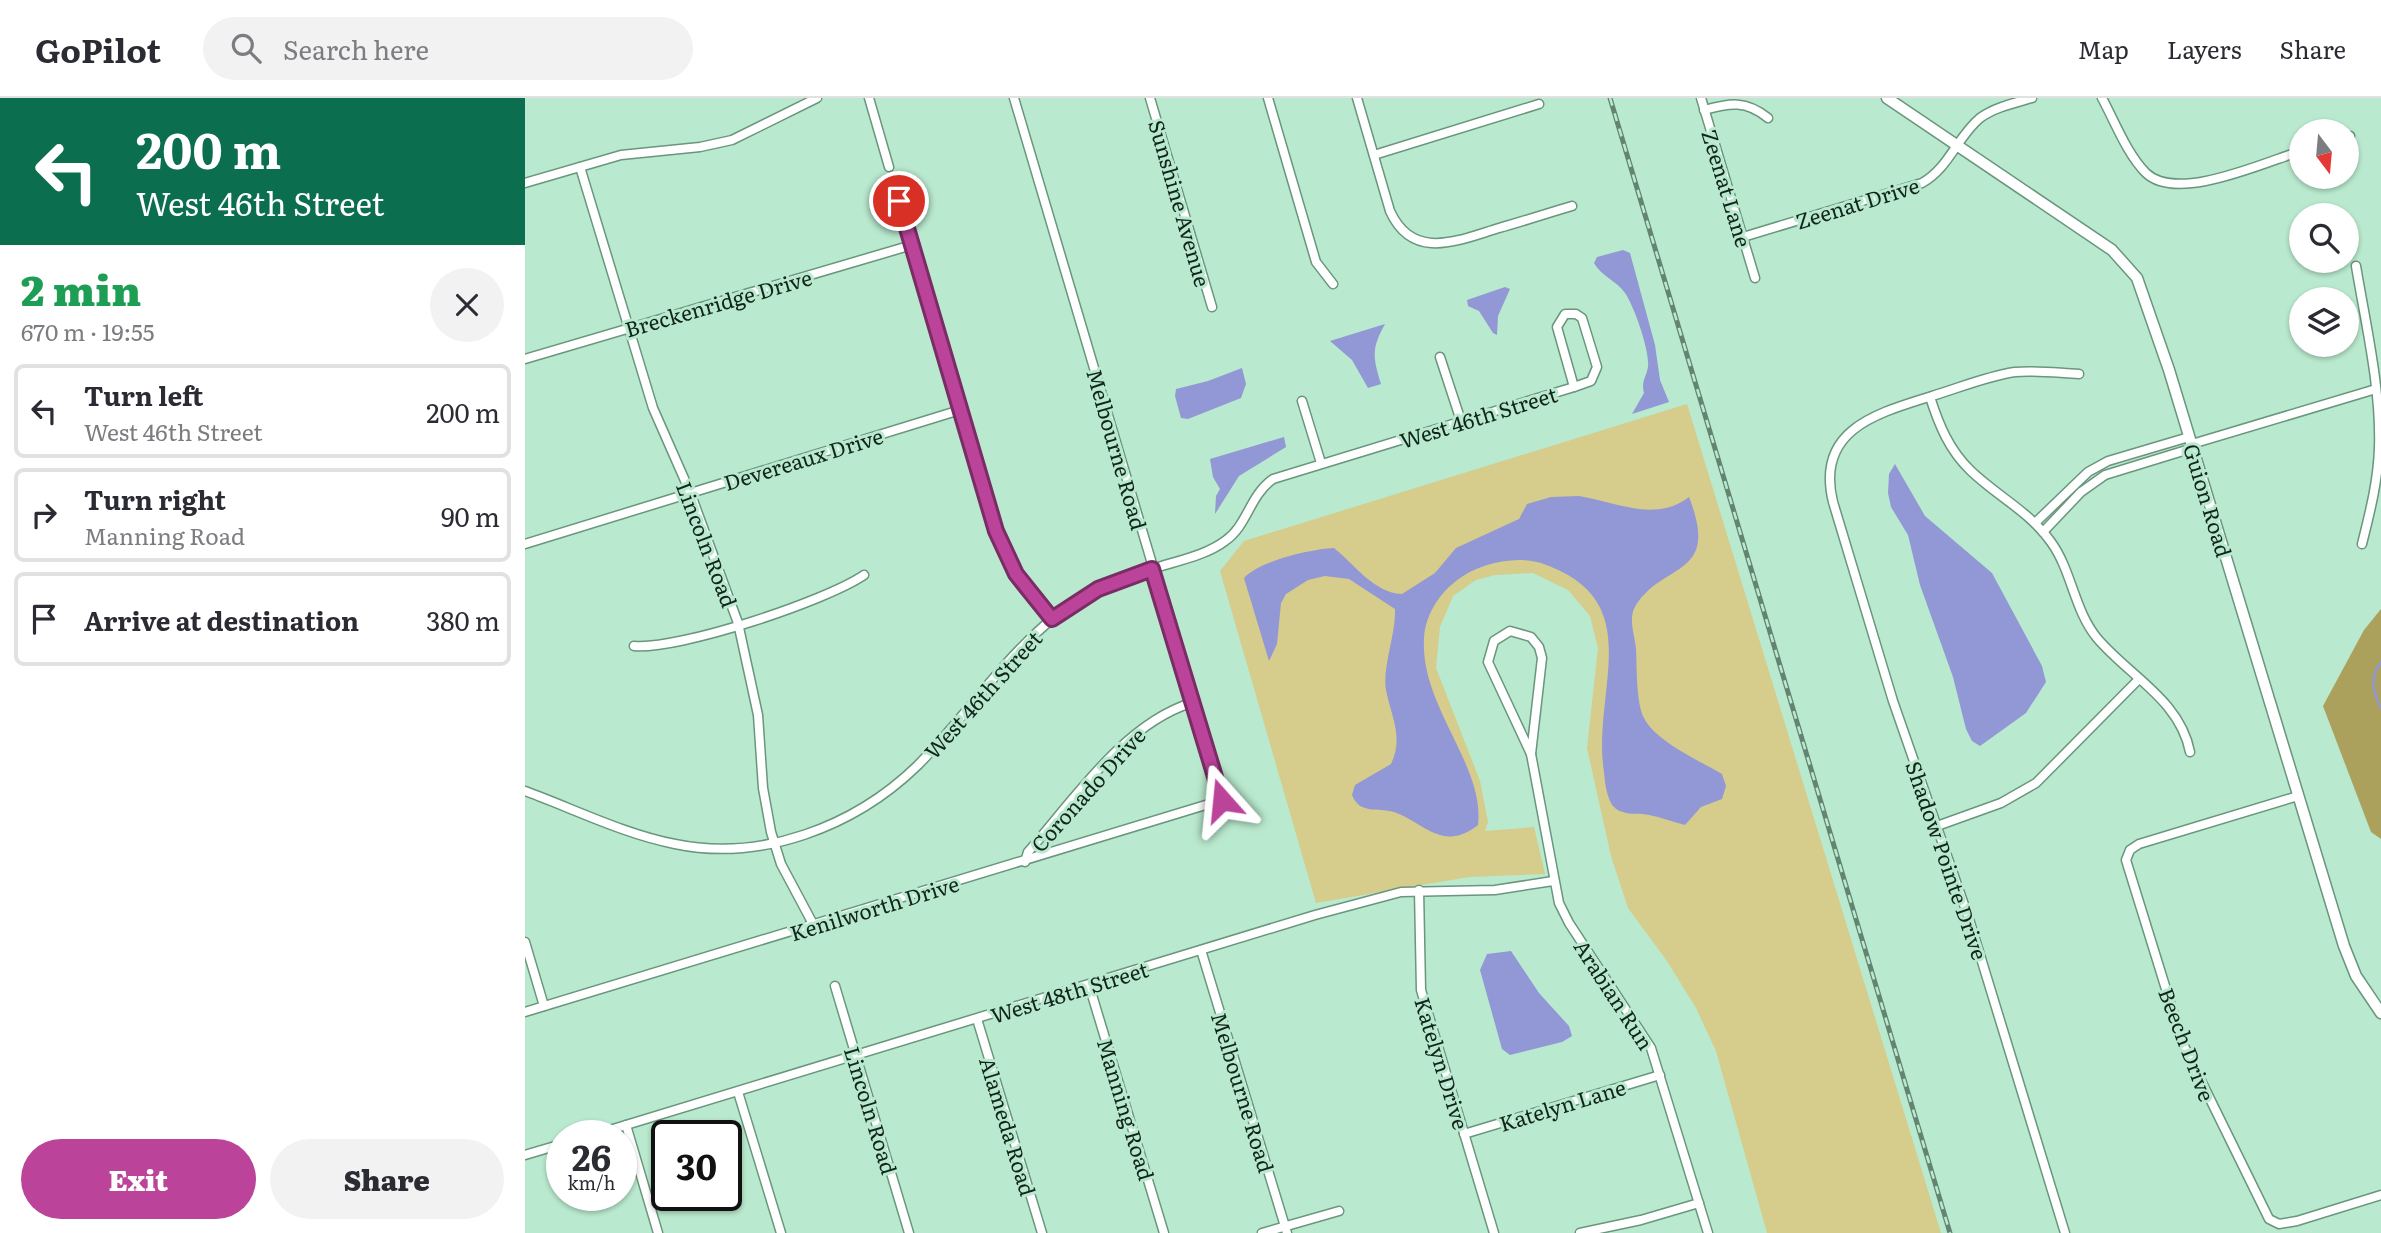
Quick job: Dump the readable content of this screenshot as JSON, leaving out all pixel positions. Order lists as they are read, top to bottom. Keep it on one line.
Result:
{"streets":{"street":["Zeenat Lane","Zeenat Drive","Sunshine Avenue","Breckenridge Drive","West 46th Street","Melbourne Road","Devereaux Drive","Guion Road","Lincoln Road","Coronado Drive","Shadow Pointe Drive","Kenilworth Drive","West 48th Street","Arabian Run","Beech Drive","Katelyn Drive","Katelyn Lane","Manning Road","Alameda Road"]},"crossings":[["Zeenat Lane","Zeenat Drive"],["Zeenat Drive","Guion Road"],["Breckenridge Drive","Lincoln Road"],["West 46th Street","Melbourne Road"],["West 46th Street","Lincoln Road"],["Melbourne Road","Coronado Drive"],["Melbourne Road","Kenilworth Drive"],["Melbourne Road","West 48th Street"],["Devereaux Drive","Lincoln Road"],["Guion Road","Beech Drive"],["Lincoln Road","Kenilworth Drive"],["Lincoln Road","West 48th Street"],["Coronado Drive","Kenilworth Drive"],["West 48th Street","Arabian Run"],["West 48th Street","Katelyn Drive"],["West 48th Street","Manning Road"],["West 48th Street","Alameda Road"],["Arabian Run","Katelyn Lane"],["Katelyn Drive","Katelyn Lane"]],"north":"bottom","page":{"header":"GoPilot","search":"Search here","nav":["Map","Layers","Share"],"turn":["200 m","West 46th Street"],"heading":["2 min","670 m · 19:55"],"list":[{"name":"Turn left","note":"West 46th Street","value":"200 m"},{"name":"Turn right","note":"Manning Road","value":"90 m"},{"name":"Arrive at destination","value":"380 m"}],"speed":"26 km/h","limit":"30","buttons":["Exit","Share"]}}
